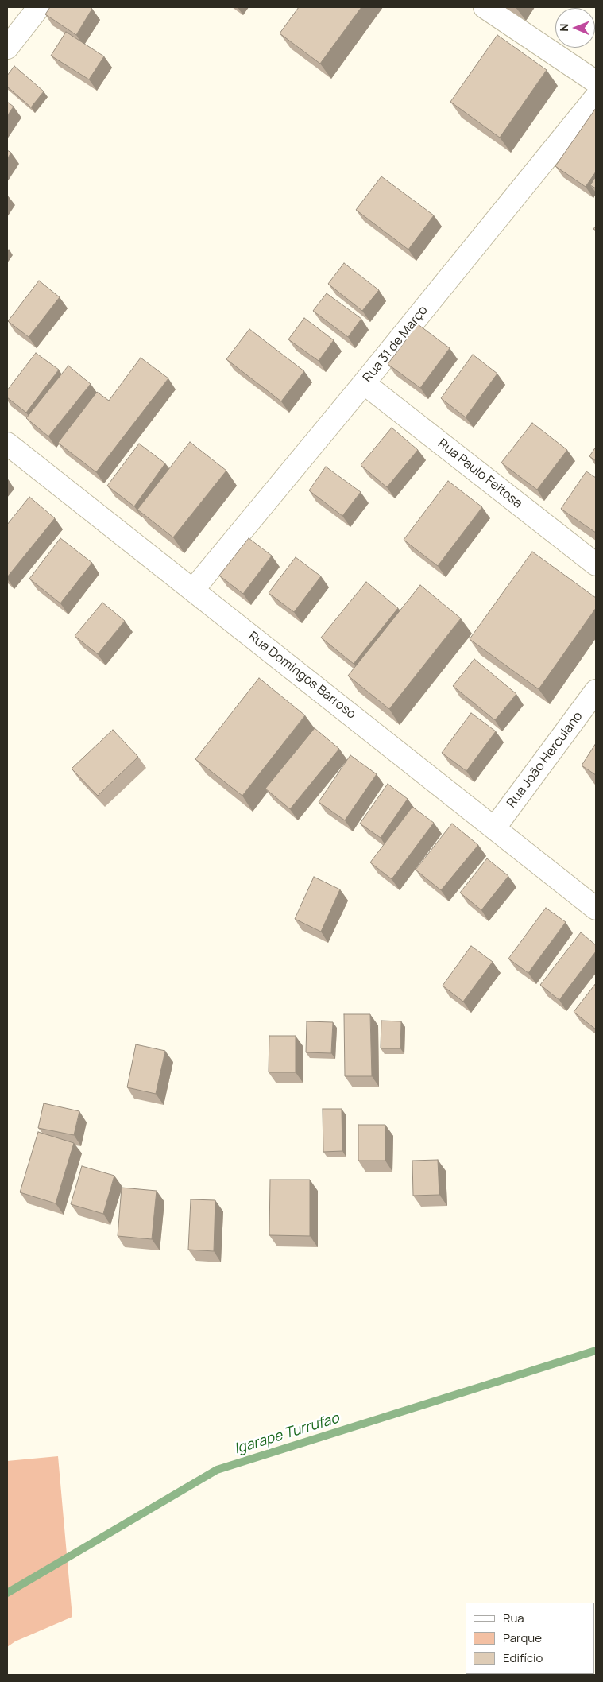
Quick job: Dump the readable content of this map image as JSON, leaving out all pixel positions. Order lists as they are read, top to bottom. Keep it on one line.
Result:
{"streets":{"street":["Rua 31 de Março","Rua Paulo Feitosa","Rua Domingos Barroso","Rua João Herculano"]},"crossings":[["Rua 31 de Março","Rua Paulo Feitosa"],["Rua 31 de Março","Rua Domingos Barroso"],["Rua Domingos Barroso","Rua João Herculano"]],"water":["Igarape Turrufao"],"legend":["Rua","Parque","Edifício"],"north":"left"}
